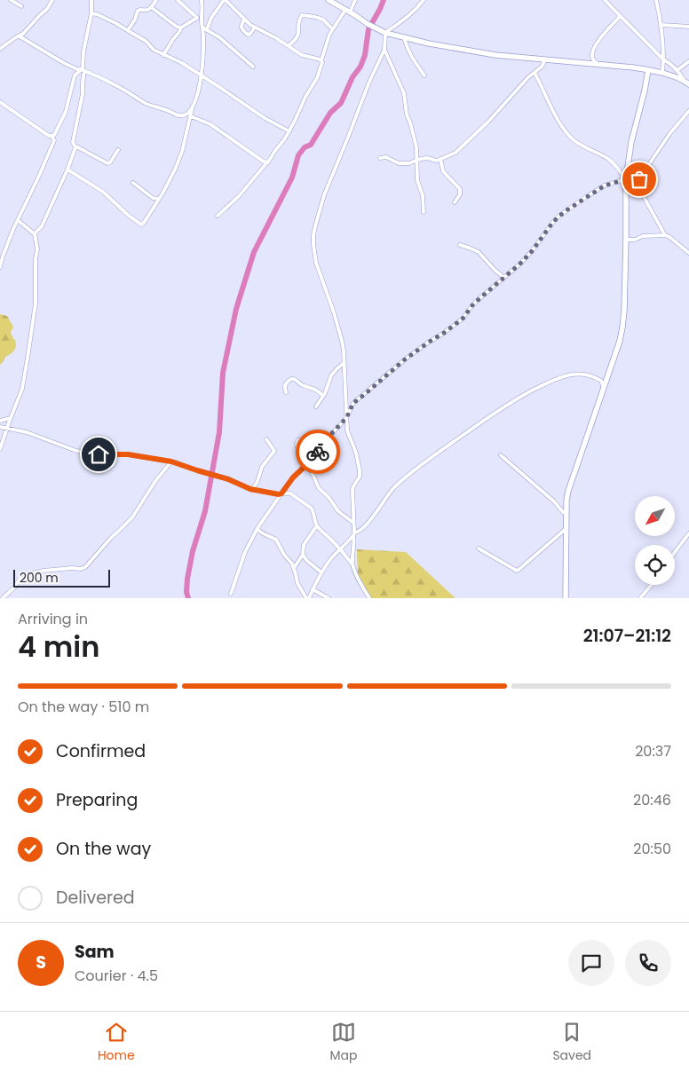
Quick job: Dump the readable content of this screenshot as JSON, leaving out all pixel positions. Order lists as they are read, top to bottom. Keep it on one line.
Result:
{"scale_bar":"200 m","north":"bottom left","page":{"scale":"200 m","heading":["4 min","Arriving in","21:07–21:12"],"panel":["Sam","Courier · 4.5"],"bar":"On the way · 510 m","list":[["Confirmed","20:37"],["Preparing","20:46"],["On the way","20:50"],"Delivered"],"round":"S","tabs":["Home","Map","Saved"]}}
